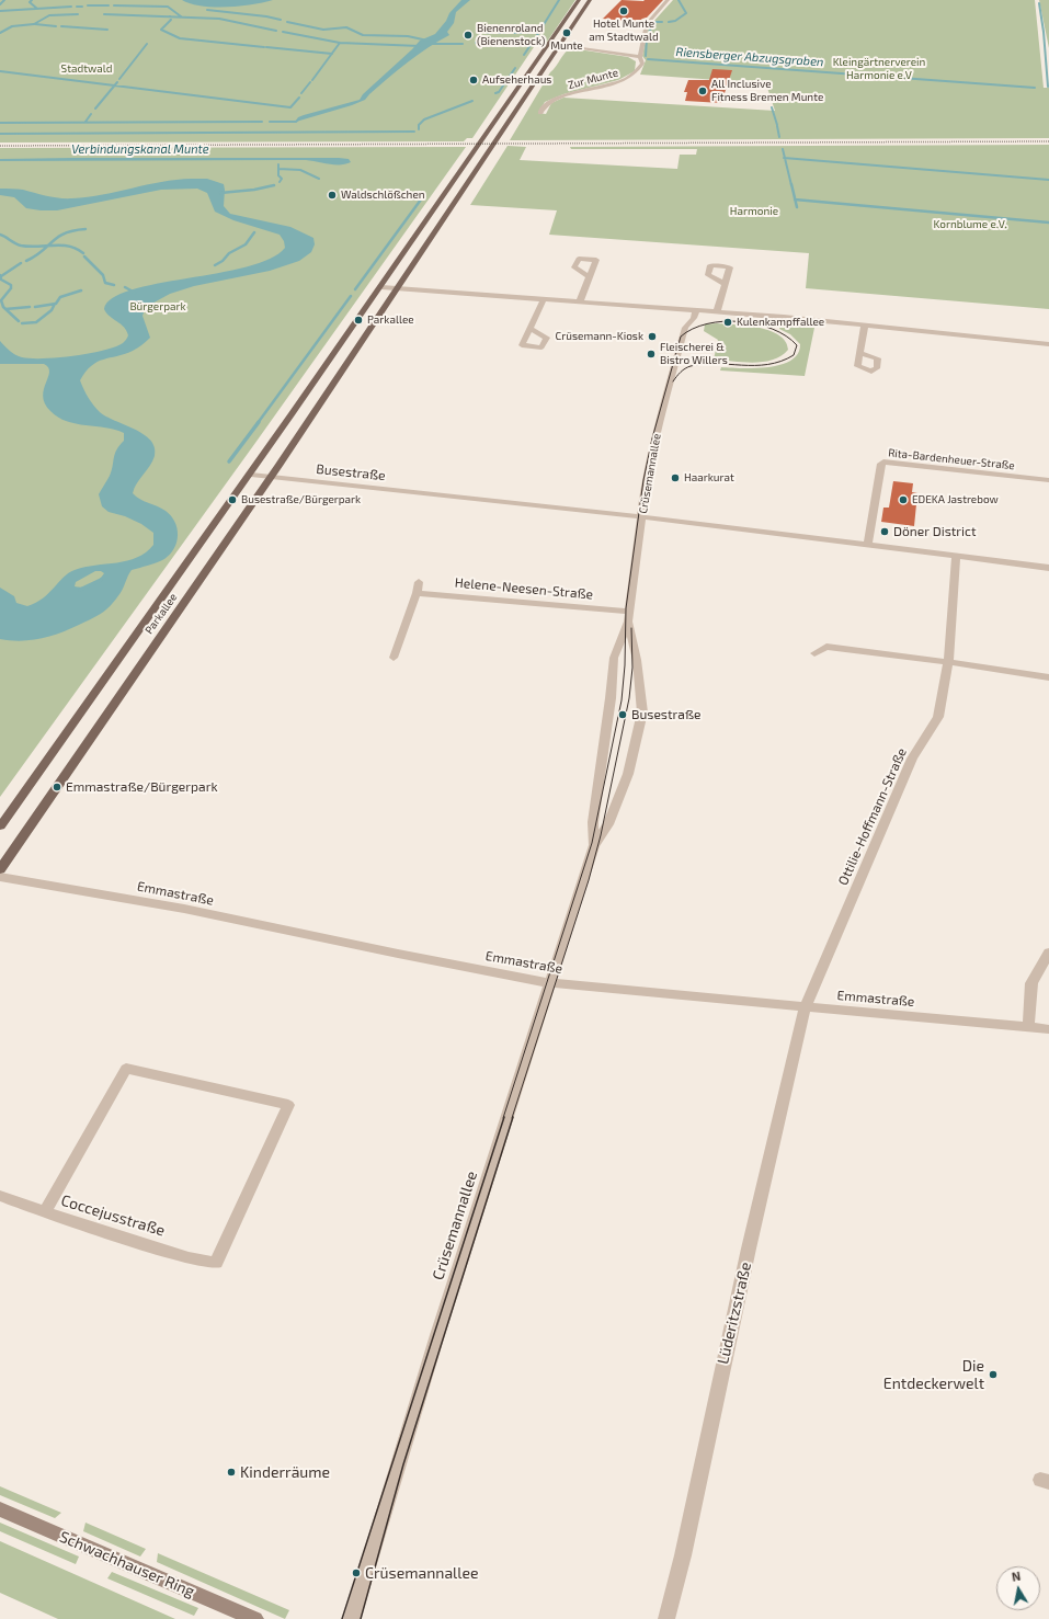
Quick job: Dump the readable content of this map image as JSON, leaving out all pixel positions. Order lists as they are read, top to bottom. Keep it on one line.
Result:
{"streets":{"main road":["Parkallee","Schwachhauser Ring"],"street":["Zur Munte","Rita-Bardenheuer-Straße","Busestraße","Crüsemannallee","Helene-Neesen-Straße","Ottilie-Hoffmann-Straße","Emmastraße","Coccejusstraße","Lüderitzstraße"]},"crossings":[["Zur Munte","Parkallee"],["Rita-Bardenheuer-Straße","Busestraße"],["Busestraße","Crüsemannallee"],["Busestraße","Parkallee"],["Busestraße","Ottilie-Hoffmann-Straße"],["Crüsemannallee","Helene-Neesen-Straße"],["Crüsemannallee","Emmastraße"],["Ottilie-Hoffmann-Straße","Emmastraße"],["Ottilie-Hoffmann-Straße","Lüderitzstraße"],["Emmastraße","Lüderitzstraße"]],"water":["Riensberger Abzugsgraben","Verbindungskanal Munte"],"parks":["Kleingärtnerverein Harmonie e.V","Stadtwald","Harmonie","Kornblume e.V.","Bürgerpark"],"places":["Hotel Munte am Stadtwald","Munte","Bienenroland (Bienenstock)","Aufseherhaus","All Inclusive Fitness Bremen Munte","Waldschlößchen","Parkallee","Kulenkampffallee","Crüsemann-Kiosk","Fleischerei & Bistro Willers","Haarkurat","Busestraße/Bürgerpark","EDEKA Jastrebow","Döner District","Busestraße","Emmastraße/Bürgerpark","Die Entdeckerwelt","Kinderräume","Crüsemannallee"],"north":"top"}
